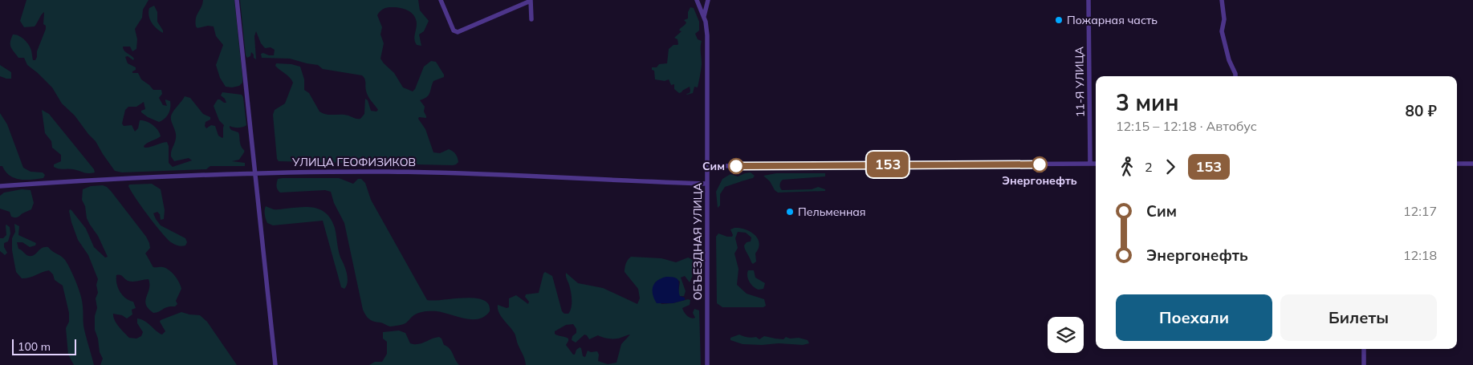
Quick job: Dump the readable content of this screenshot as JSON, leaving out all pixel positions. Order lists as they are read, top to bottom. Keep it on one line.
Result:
{"streets":{"street":["11-Я УЛИЦА","УЛИЦА ГЕОФИЗИКОВ","ОБЪЕЗДНАЯ УЛИЦА"]},"crossings":[["УЛИЦА ГЕОФИЗИКОВ","ОБЪЕЗДНАЯ УЛИЦА"]],"places":["Пожарная часть","Энергонефть","Сим","Пельменная"],"lines":["bus line 153"],"scale_bar":"100 m","page":{"on_map":"153","heading":["3 мин","12:15 – 12:18 · Автобус","80 ₽"],"legs":["2","153"],"list":[{"name":"Сим","value":"12:17"},{"name":"Энергонефть","value":"12:18"}],"buttons":["Поехали","Билеты"],"scale":"100 m"}}
